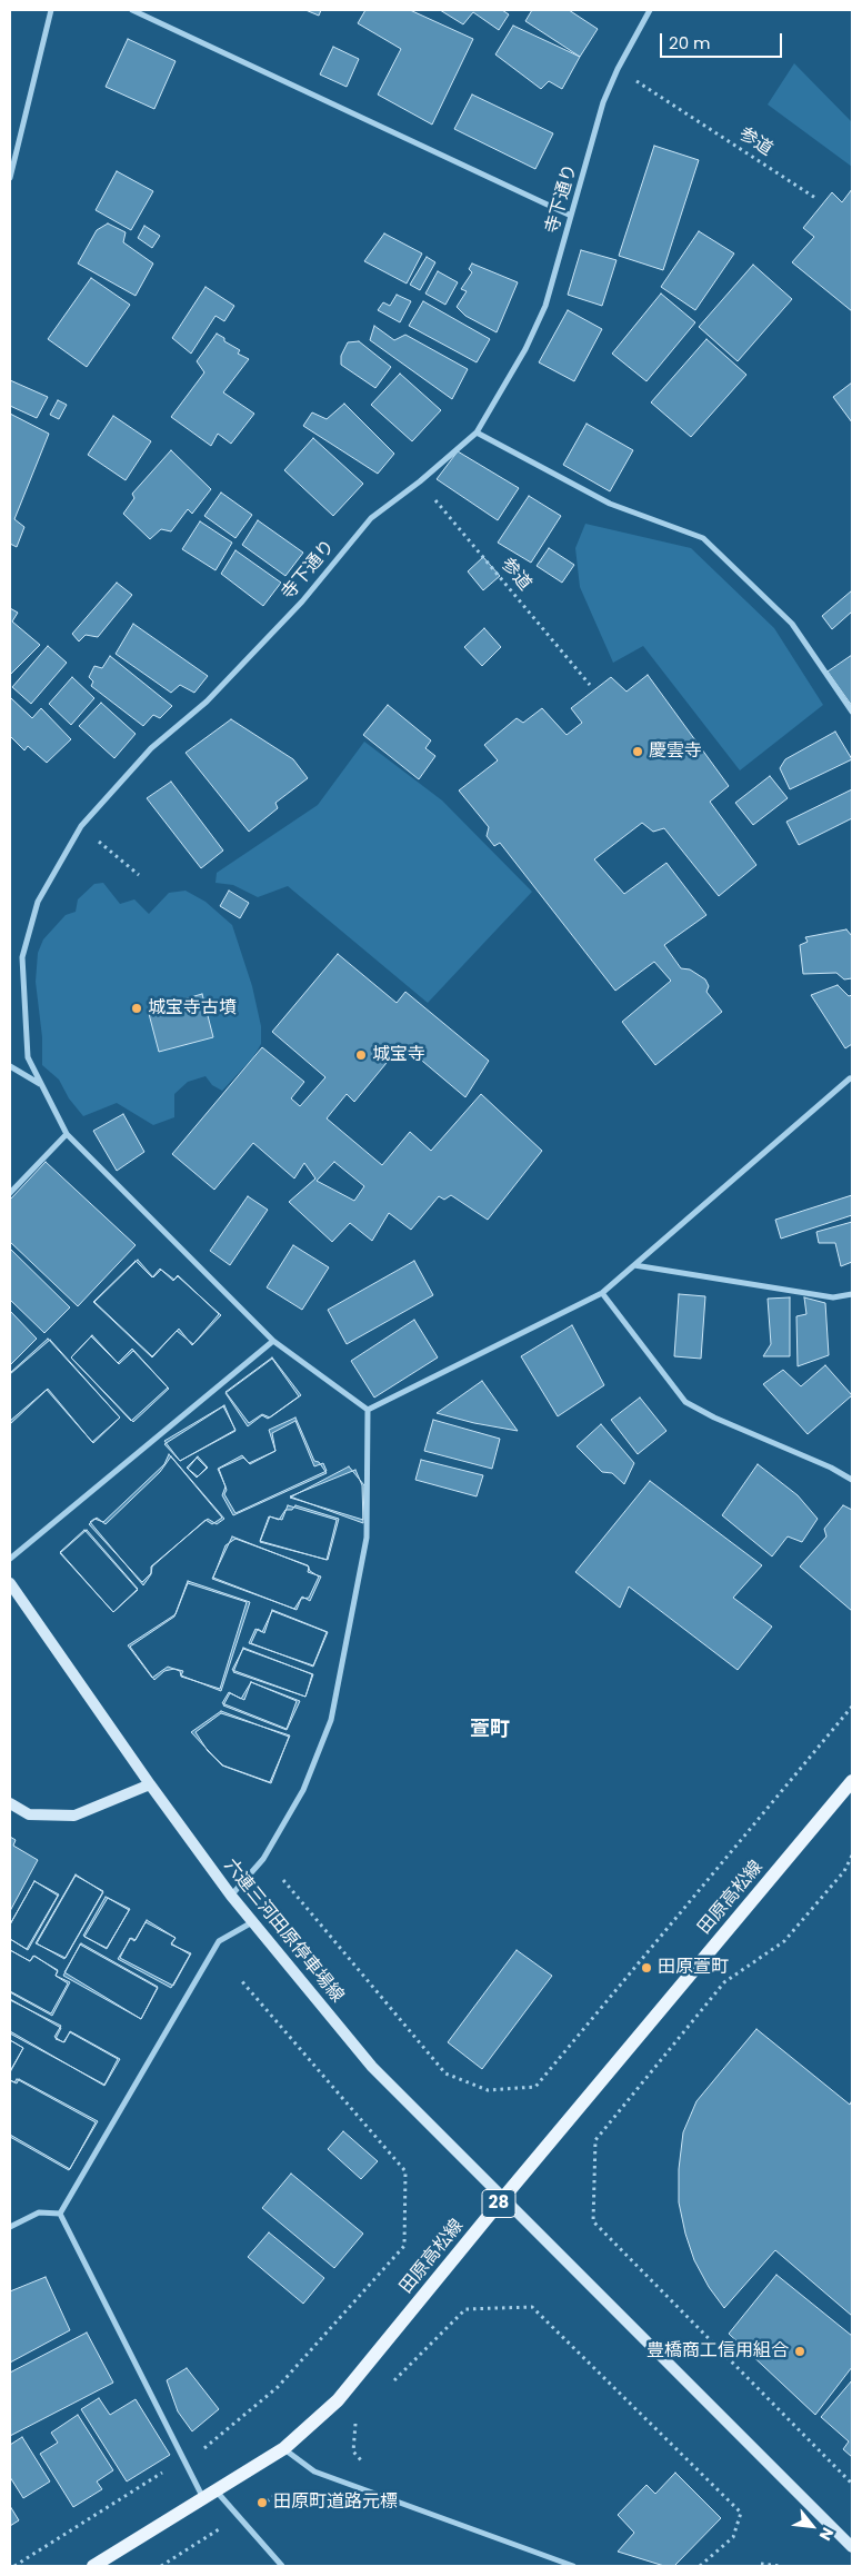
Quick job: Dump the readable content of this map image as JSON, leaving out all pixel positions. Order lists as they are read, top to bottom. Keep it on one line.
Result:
{"streets":{"main road":["田原高松線","28"],"street":["寺下通り","六連三河田原停車場線"],"path":["参道"]},"crossings":[["参道","寺下通り"],["田原高松線","六連三河田原停車場線"]],"districts":["萱町"],"places":["慶雲寺","城宝寺古墳","城宝寺","田原萱町","豊橋商工信用組合","田原町道路元標"],"scale_bar":"20 m","north":"bottom right"}
